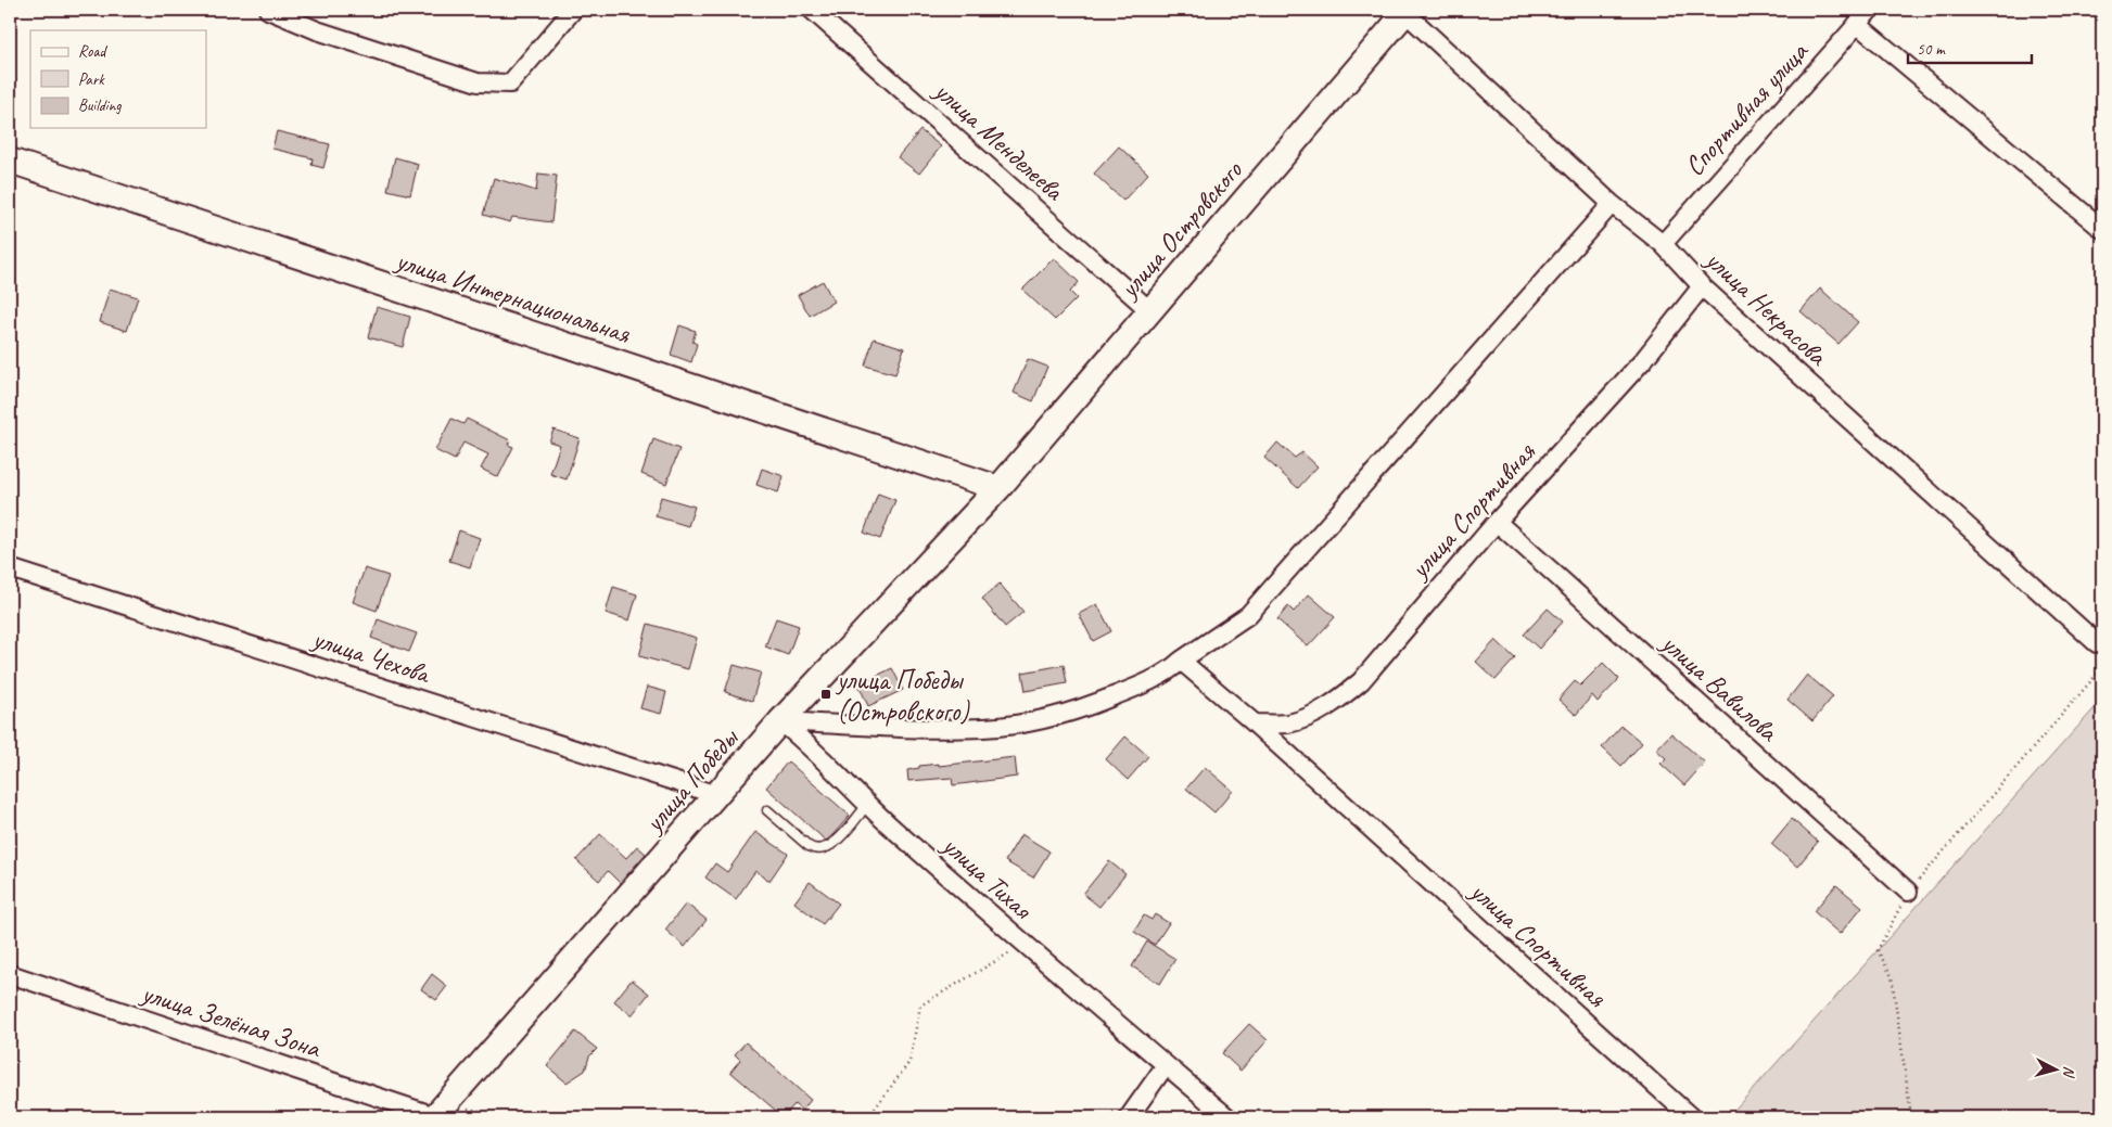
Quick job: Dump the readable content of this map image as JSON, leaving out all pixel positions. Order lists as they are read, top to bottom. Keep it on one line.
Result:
{"streets":{"main road":["улица Островского","улица Интернациональная","улица Победы"],"street":["Спортивная улица","улица Менделеева","улица Некрасова","улица Спортивная","улица Чехова","улица Вавилова","улица Тихая","улица Зелёная Зона"]},"crossings":[["Спортивная улица","улица Некрасова"],["улица Менделеева","улица Островского"],["улица Островского","улица Интернациональная"],["улица Островского","улица Некрасова"],["улица Островского","улица Победы"],["улица Интернациональная","улица Победы"],["улица Некрасова","улица Спортивная"],["улица Спортивная","улица Вавилова"],["улица Чехова","улица Победы"],["улица Победы","улица Тихая"],["улица Победы","улица Зелёная Зона"]],"places":{"transit":["улица Победы (Островского)"]},"legend":["Road","Park","Building"],"scale_bar":"50 m","north":"right"}
